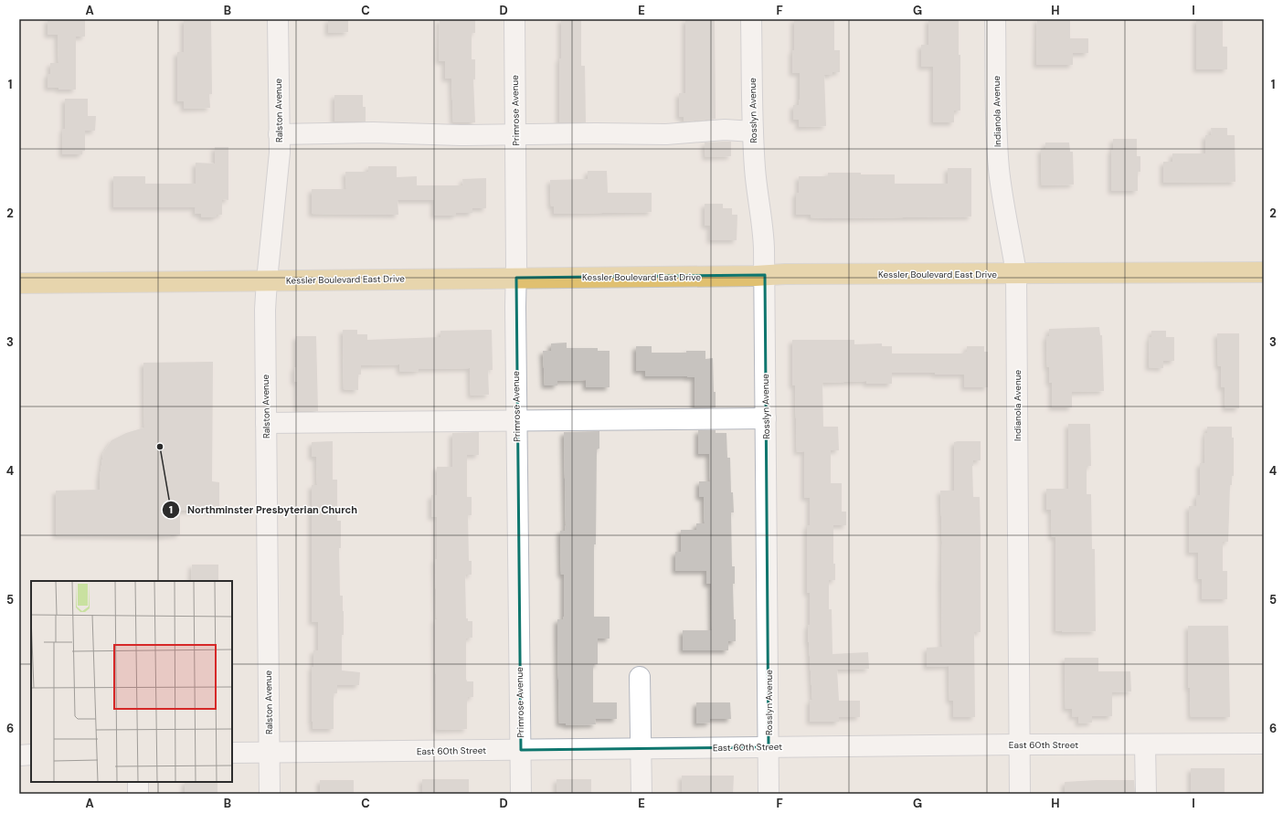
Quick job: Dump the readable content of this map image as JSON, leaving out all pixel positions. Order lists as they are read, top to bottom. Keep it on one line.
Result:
{"streets":{"main road":["Kessler Boulevard East Drive"],"street":["Ralston Avenue","Primrose Avenue","Rosslyn Avenue","Indianola Avenue","East 60th Street"]},"crossings":[["Ralston Avenue","Kessler Boulevard East Drive"],["Ralston Avenue","East 60th Street"],["Primrose Avenue","Kessler Boulevard East Drive"],["Primrose Avenue","East 60th Street"],["Rosslyn Avenue","Kessler Boulevard East Drive"],["Rosslyn Avenue","East 60th Street"],["Indianola Avenue","Kessler Boulevard East Drive"],["Indianola Avenue","East 60th Street"]],"places":["Northminster Presbyterian Church"],"grid":{"columns":["A","B","C","D","E","F","G","H","I"],"rows":["1","2","3","4","5","6"]}}
